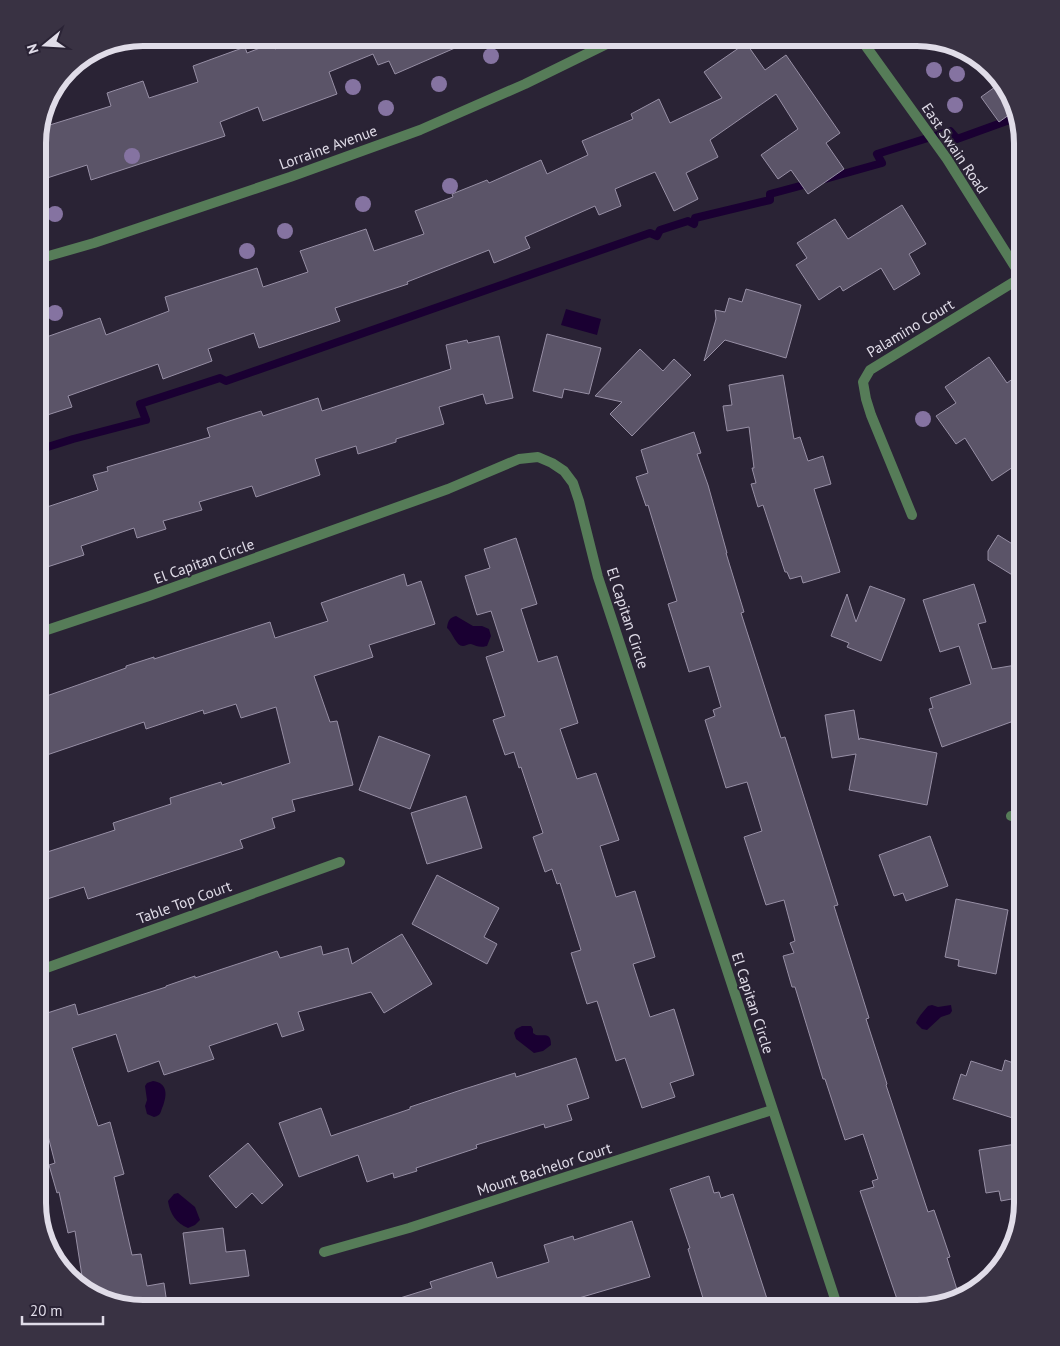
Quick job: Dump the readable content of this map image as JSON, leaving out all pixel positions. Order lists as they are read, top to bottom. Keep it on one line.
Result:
{"streets":{"street":["Lorraine Avenue","East Swain Road","Palamino Court","El Capitan Circle","Table Top Court","Mount Bachelor Court"]},"crossings":[["El Capitan Circle","Mount Bachelor Court"]],"scale_bar":"20 m","north":"left"}
